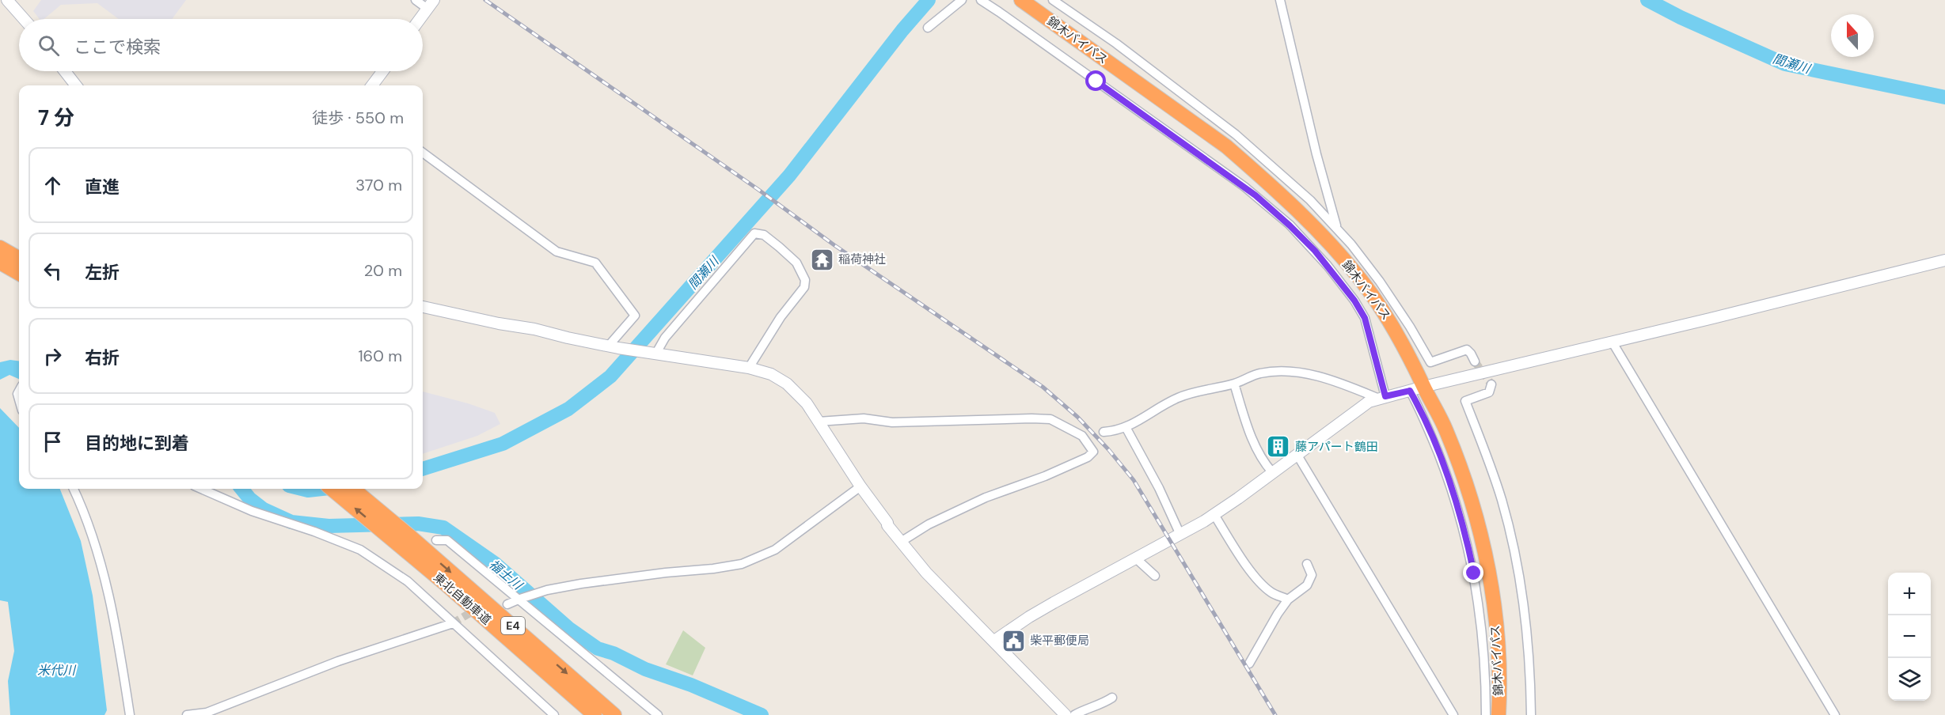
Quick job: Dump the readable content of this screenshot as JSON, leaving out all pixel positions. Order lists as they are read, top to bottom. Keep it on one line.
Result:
{"streets":{"highway":["錦木バイパス","東北自動車道","E4"]},"water":["間瀬川","福士川","米代川"],"places":{"temple":["稲荷神社"],"building":["藤アパート鶴田"],"public building":["柴平郵便局"]},"north":"top","page":{"search":"ここで検索","heading":["7 分","徒歩 · 550 m"],"list":[["直進","370 m"],["左折","20 m"],["右折","160 m"],"目的地に到着"],"map_buttons":["+","−"]}}
